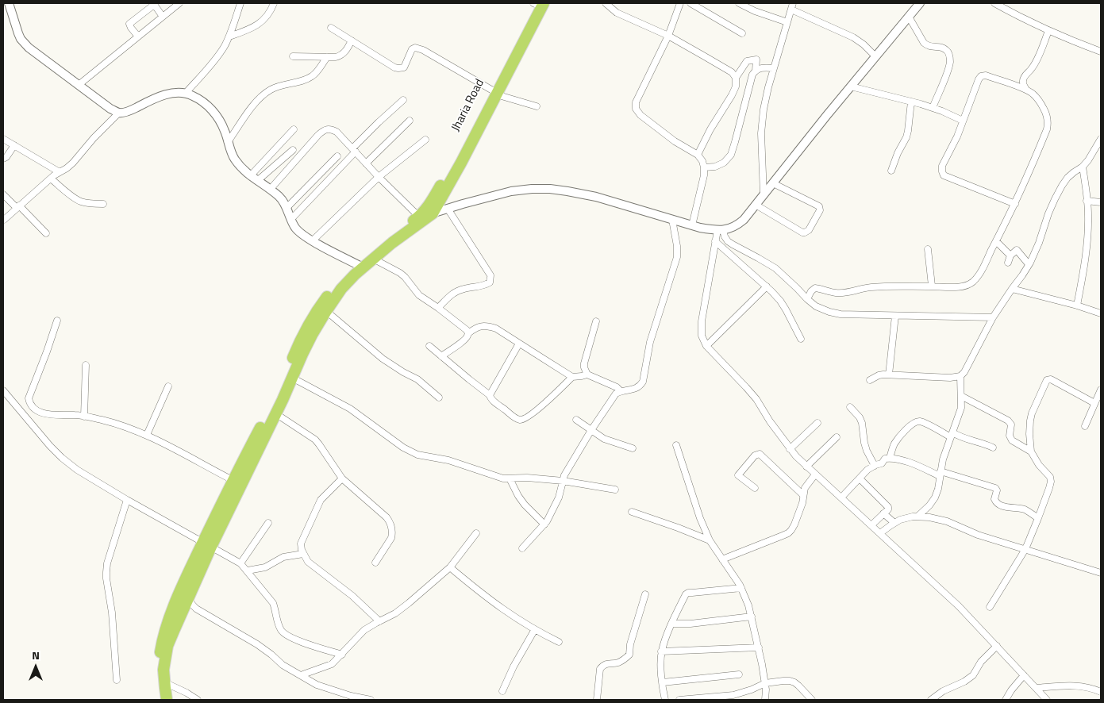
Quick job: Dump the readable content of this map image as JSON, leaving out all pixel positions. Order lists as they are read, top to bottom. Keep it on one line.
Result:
{"streets":{"highway":["Jharia Road"]},"north":"top"}
